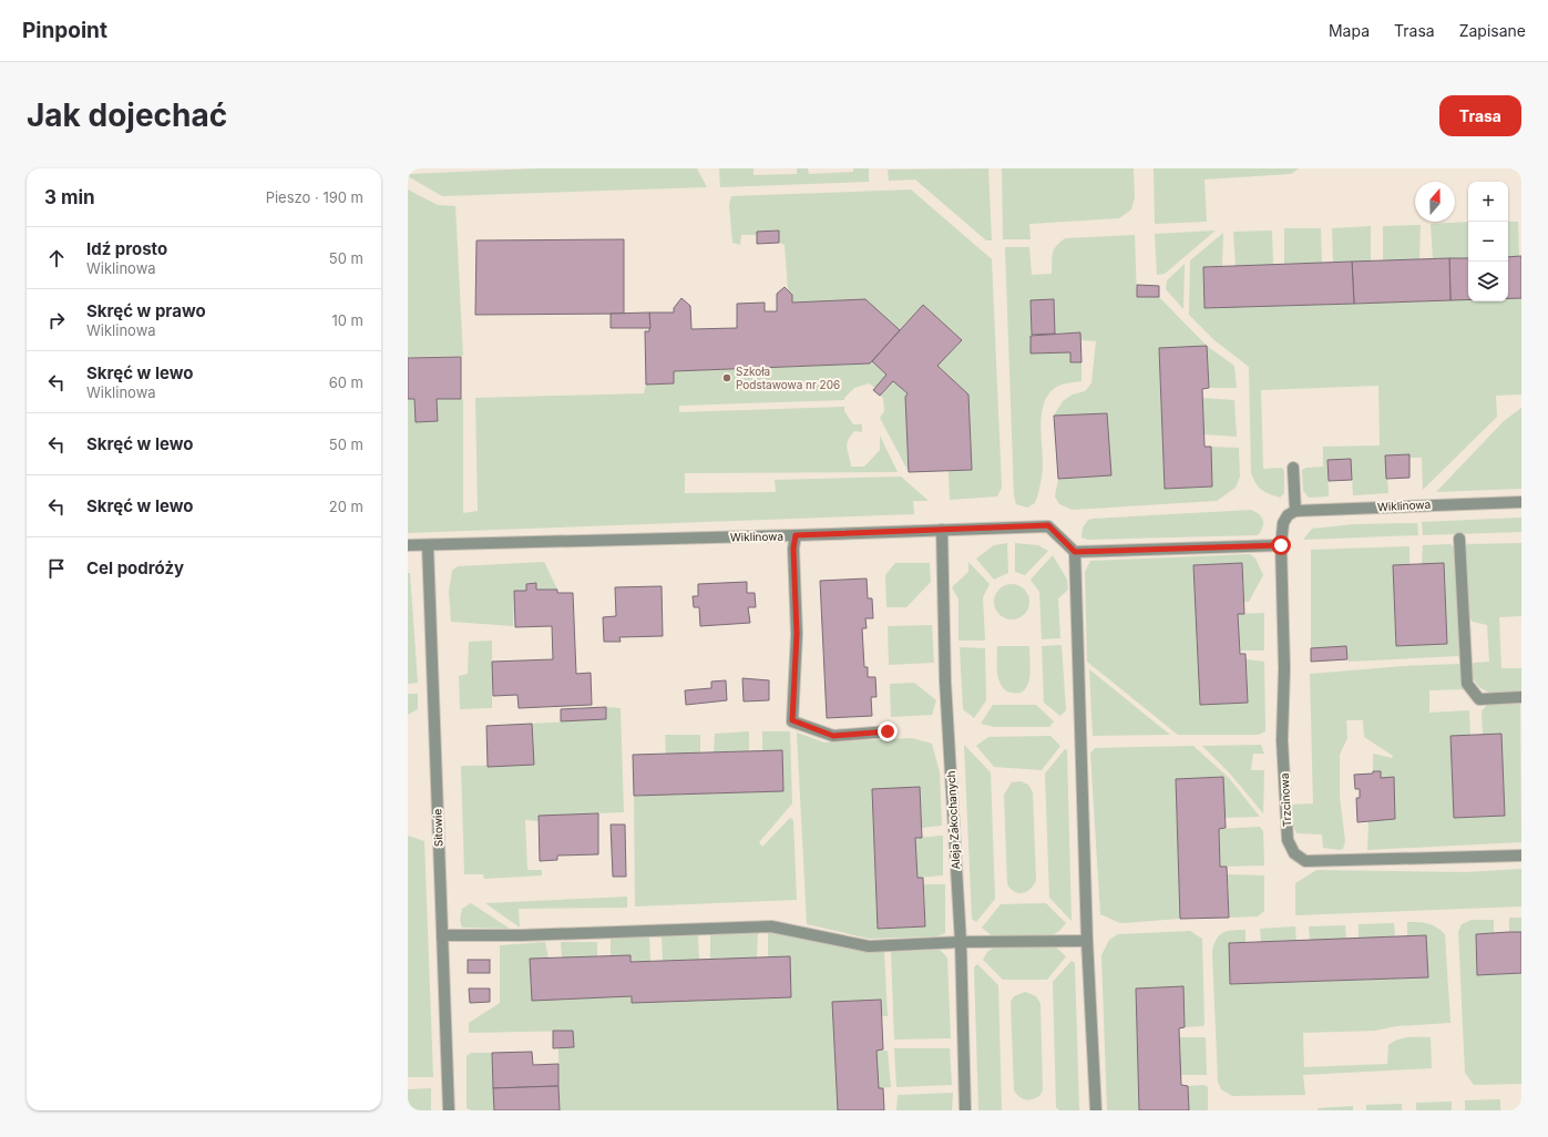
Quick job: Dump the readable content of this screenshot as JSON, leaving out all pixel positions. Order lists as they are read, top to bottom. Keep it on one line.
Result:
{"streets":{"street":["Wiklinowa","Trzcinowa","Aleja Zakochanych","Sitowie"]},"crossings":[["Wiklinowa","Trzcinowa"],["Wiklinowa","Aleja Zakochanych"],["Wiklinowa","Sitowie"]],"places":["Szkoła Podstawowa nr 206"],"north":"top","page":{"header":"Pinpoint","nav":["Mapa","Trasa","Zapisane"],"buttons":"Trasa","title":"Jak dojechać","heading":["3 min","Pieszo · 190 m"],"map_buttons":["+","−"],"list":[["Idź prosto","Wiklinowa","50 m"],["Skręć w prawo","Wiklinowa","10 m"],["Skręć w lewo","Wiklinowa","60 m"],["Skręć w lewo","50 m"],["Skręć w lewo","20 m"],"Cel podróży"]}}
